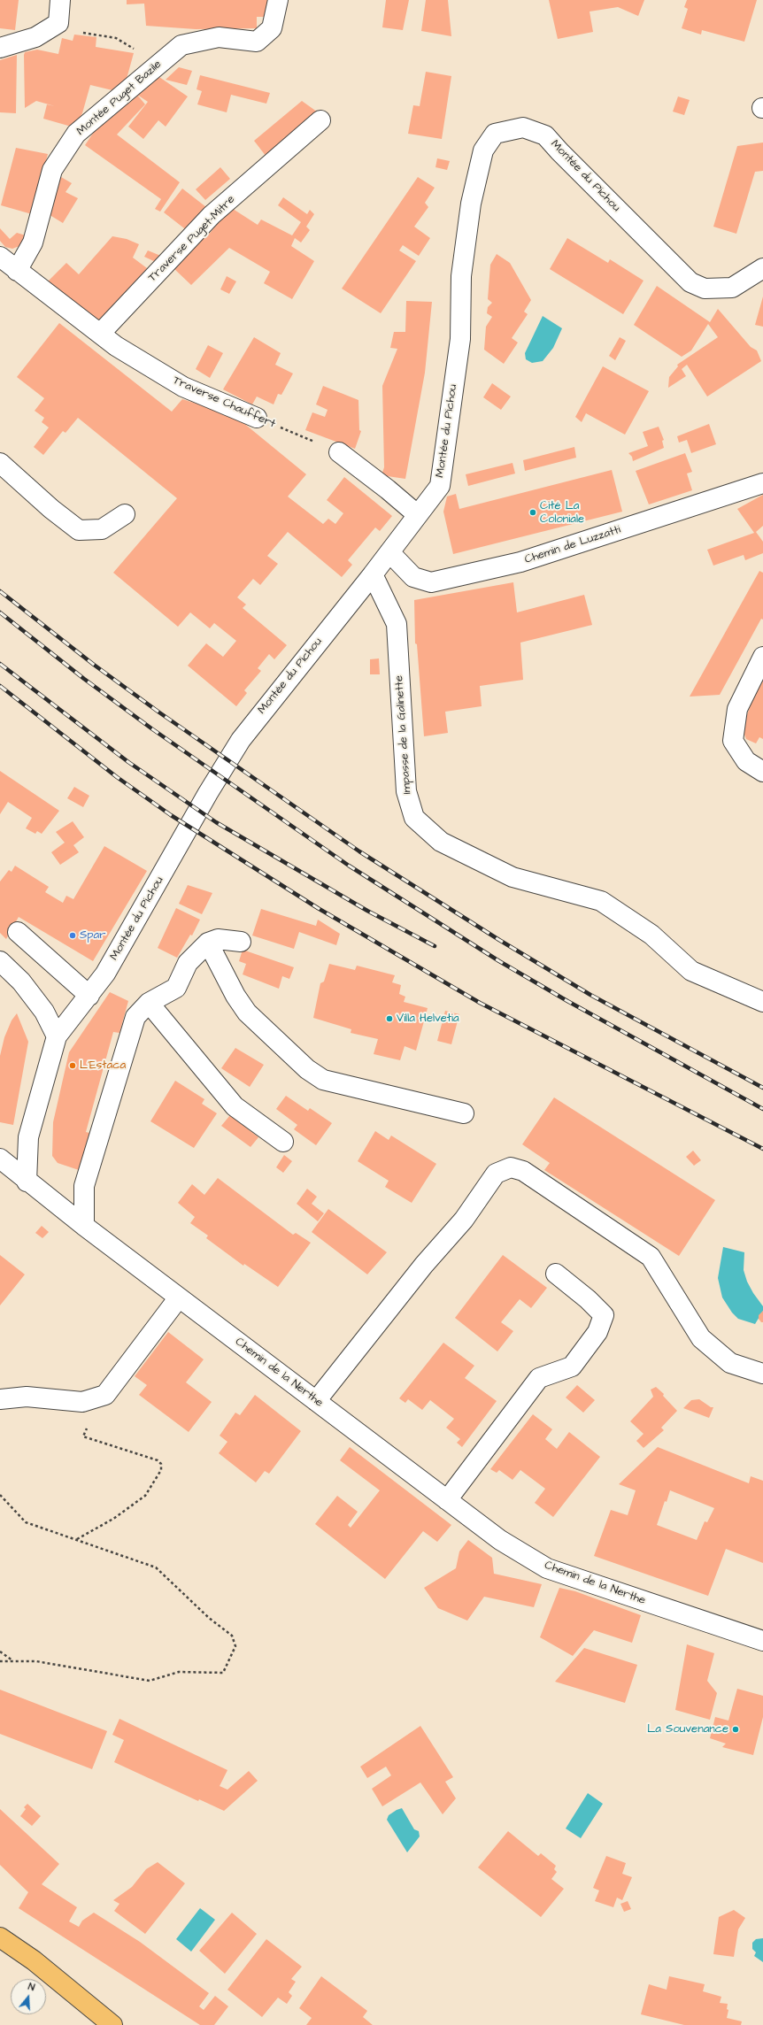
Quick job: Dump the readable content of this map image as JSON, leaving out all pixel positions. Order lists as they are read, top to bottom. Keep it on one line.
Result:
{"streets":{"street":["Montée Puget Bazile","Montée du Pichou","Traverse Puget-Mitre","Traverse Chauffert","Chemin de Luzzatti","Impasse de la Galinette","Chemin de la Nerthe"]},"crossings":[["Montée Puget Bazile","Traverse Chauffert"],["Montée du Pichou","Chemin de Luzzatti"],["Montée du Pichou","Impasse de la Galinette"],["Traverse Puget-Mitre","Traverse Chauffert"]],"places":["Cité La Coloniale","Spar","Villa Helvetia","L'Estaca","La Souvenance"],"north":"top"}
